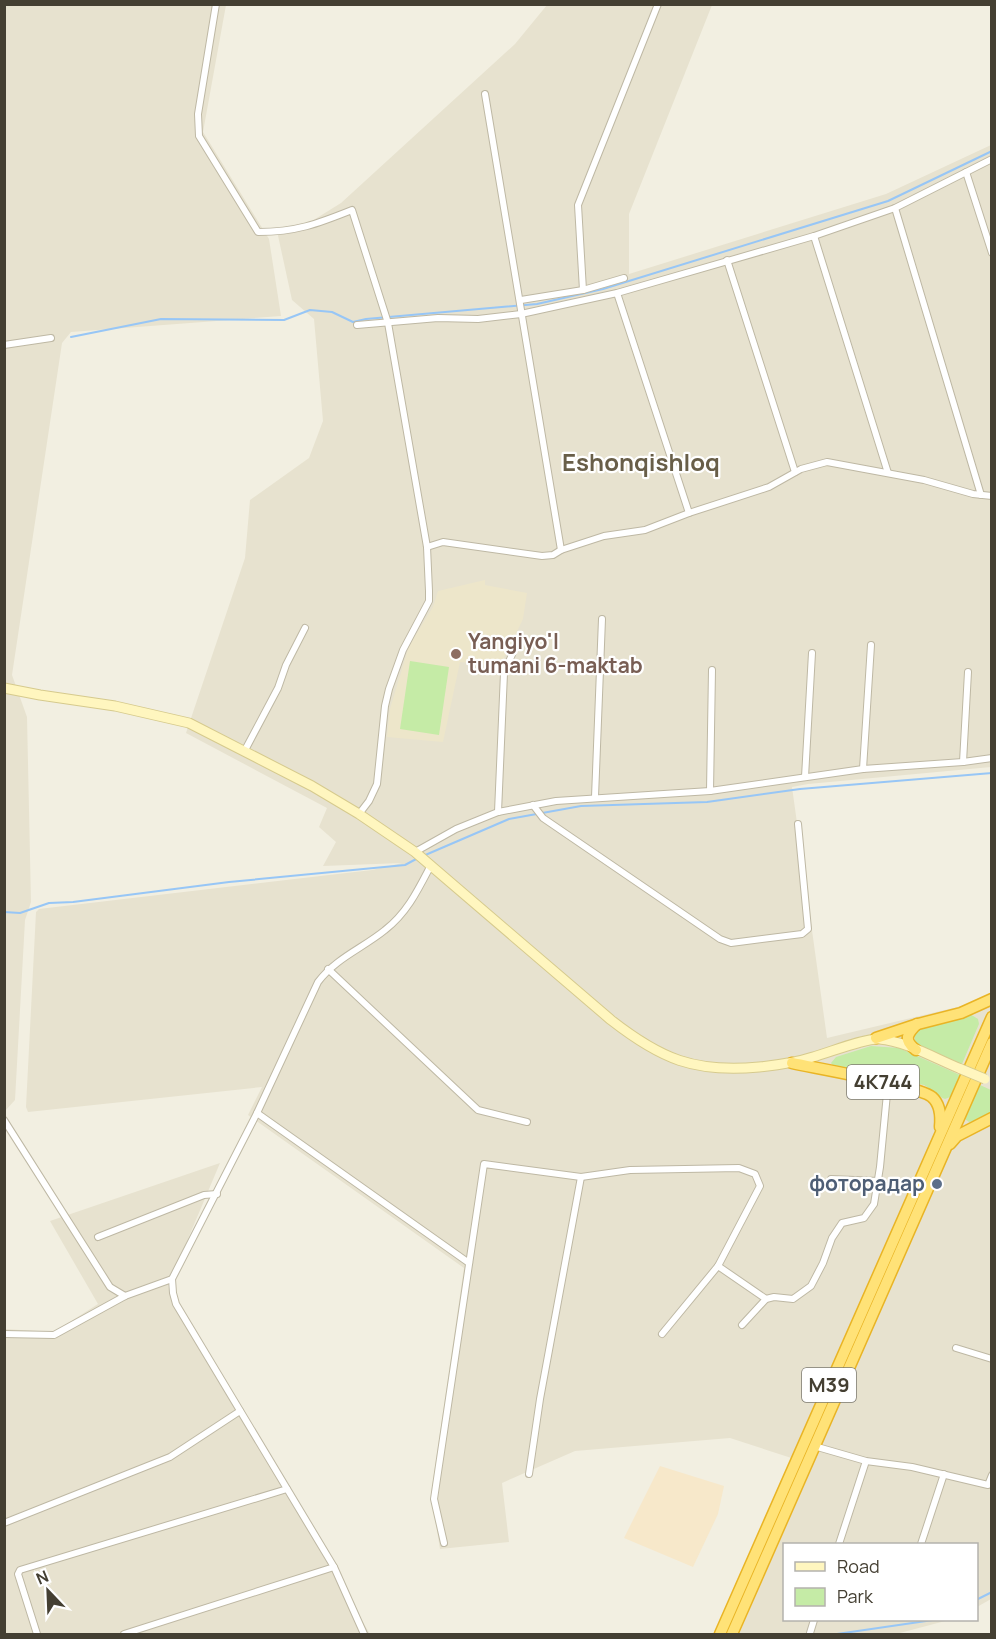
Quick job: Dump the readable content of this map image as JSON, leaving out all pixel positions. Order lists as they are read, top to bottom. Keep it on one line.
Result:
{"streets":{"highway":["4К744","M39"]},"crossings":[["4К744","M39"]],"districts":["Eshonqishloq"],"places":["Yangiyo'l tumani 6-maktab","фоторадар"],"legend":["Road","Park"],"north":"top left"}
